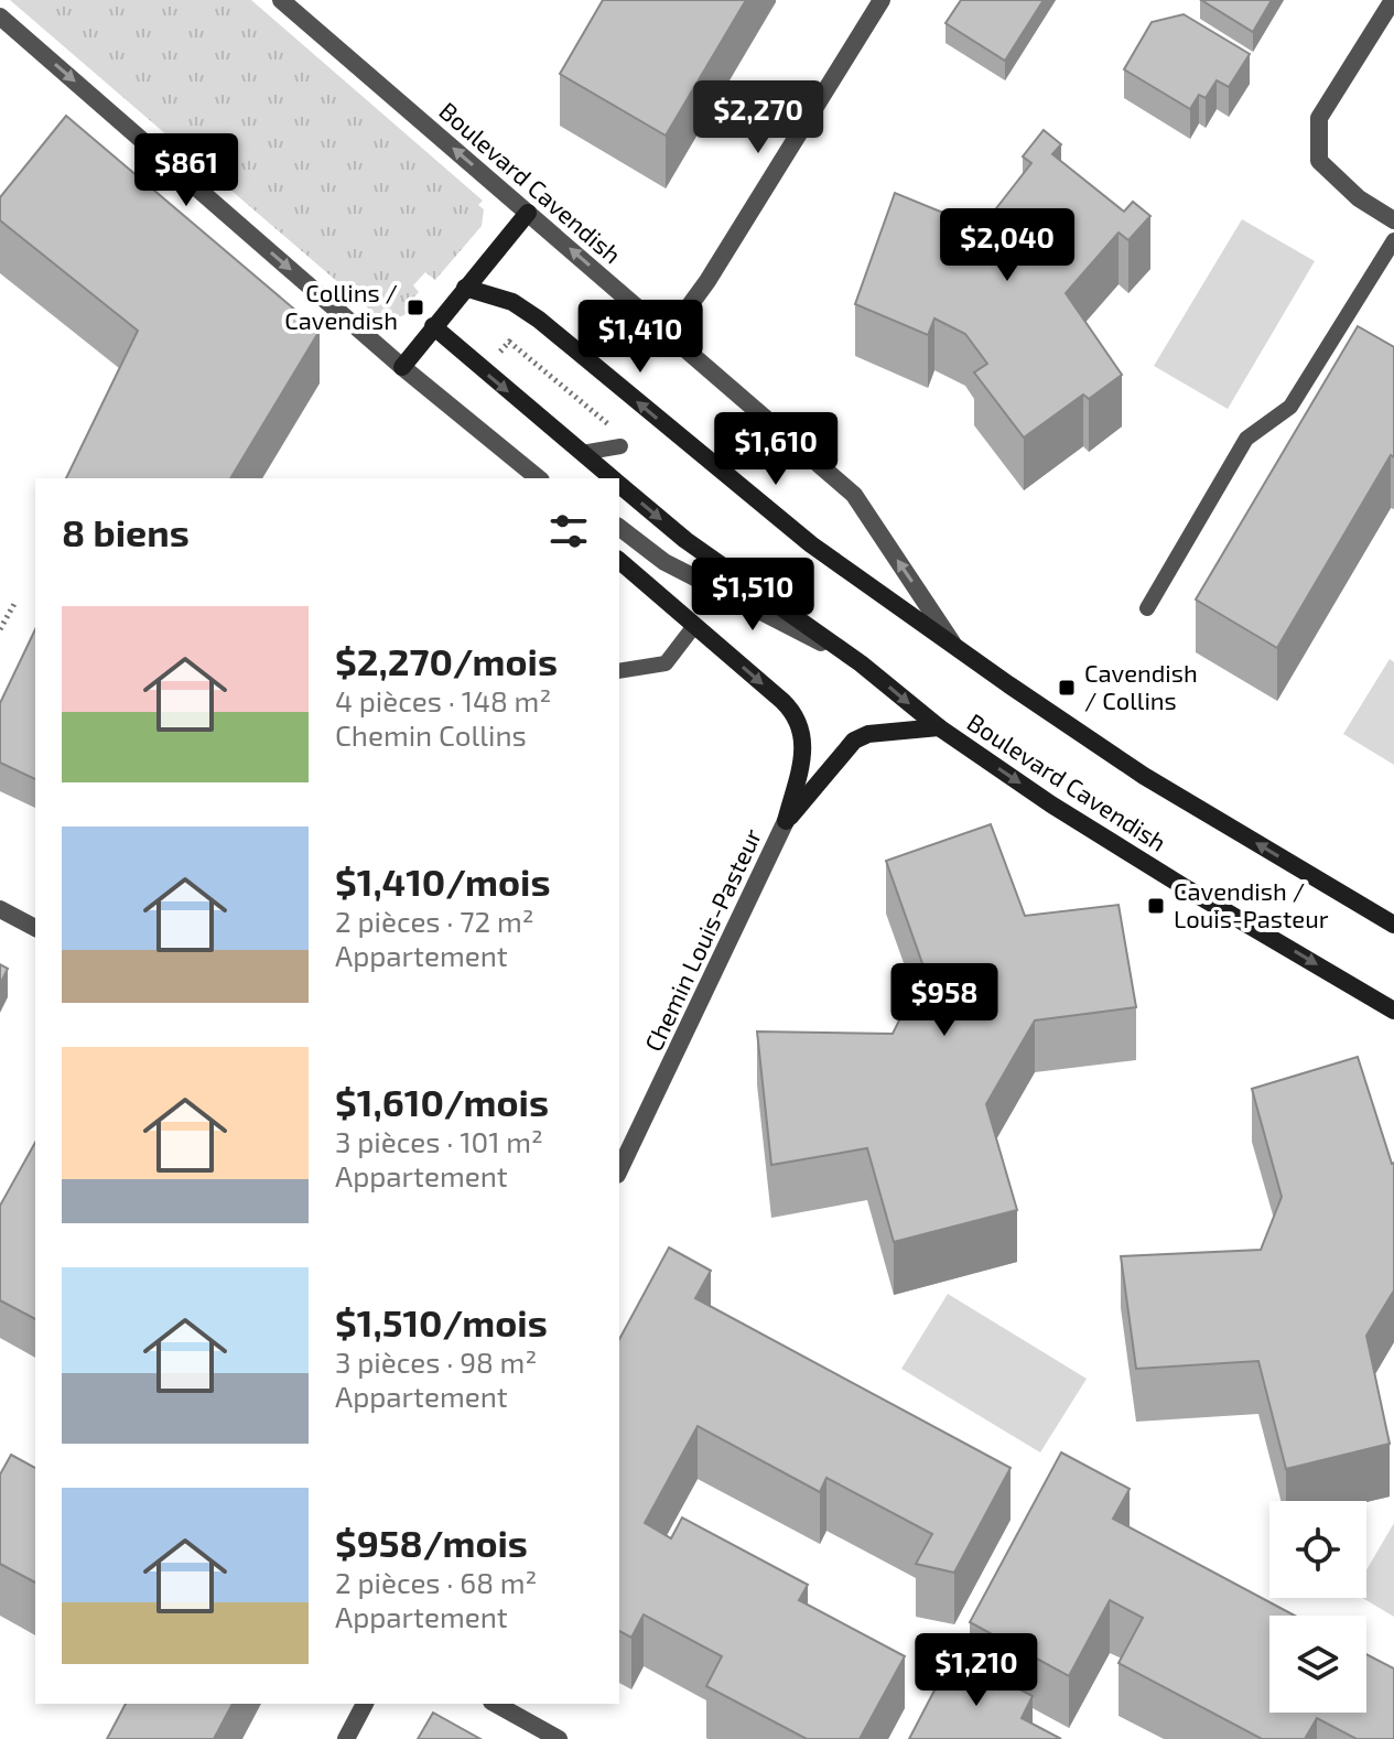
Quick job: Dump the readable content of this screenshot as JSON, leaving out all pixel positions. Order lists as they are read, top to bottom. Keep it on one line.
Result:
{"streets":{"main road":["Boulevard Cavendish"],"street":["Chemin Louis-Pasteur"]},"places":{"transit":["Collins / Cavendish","Cavendish / Collins","Cavendish / Louis-Pasteur"]},"page":{"price":["$2,270","$861","$2,040","$1,410","$1,610","$1,510","$958","$1,210"],"heading":"8 biens","list":[{"name":"$2,270/mois","note":"4 pièces · 148 m² · Chemin Collins"},{"name":"$1,410/mois","note":"2 pièces · 72 m² · Appartement"},{"name":"$1,610/mois","note":"3 pièces · 101 m² · Appartement"},{"name":"$1,510/mois","note":"3 pièces · 98 m² · Appartement"},{"name":"$958/mois","note":"2 pièces · 68 m² · Appartement"}]}}
